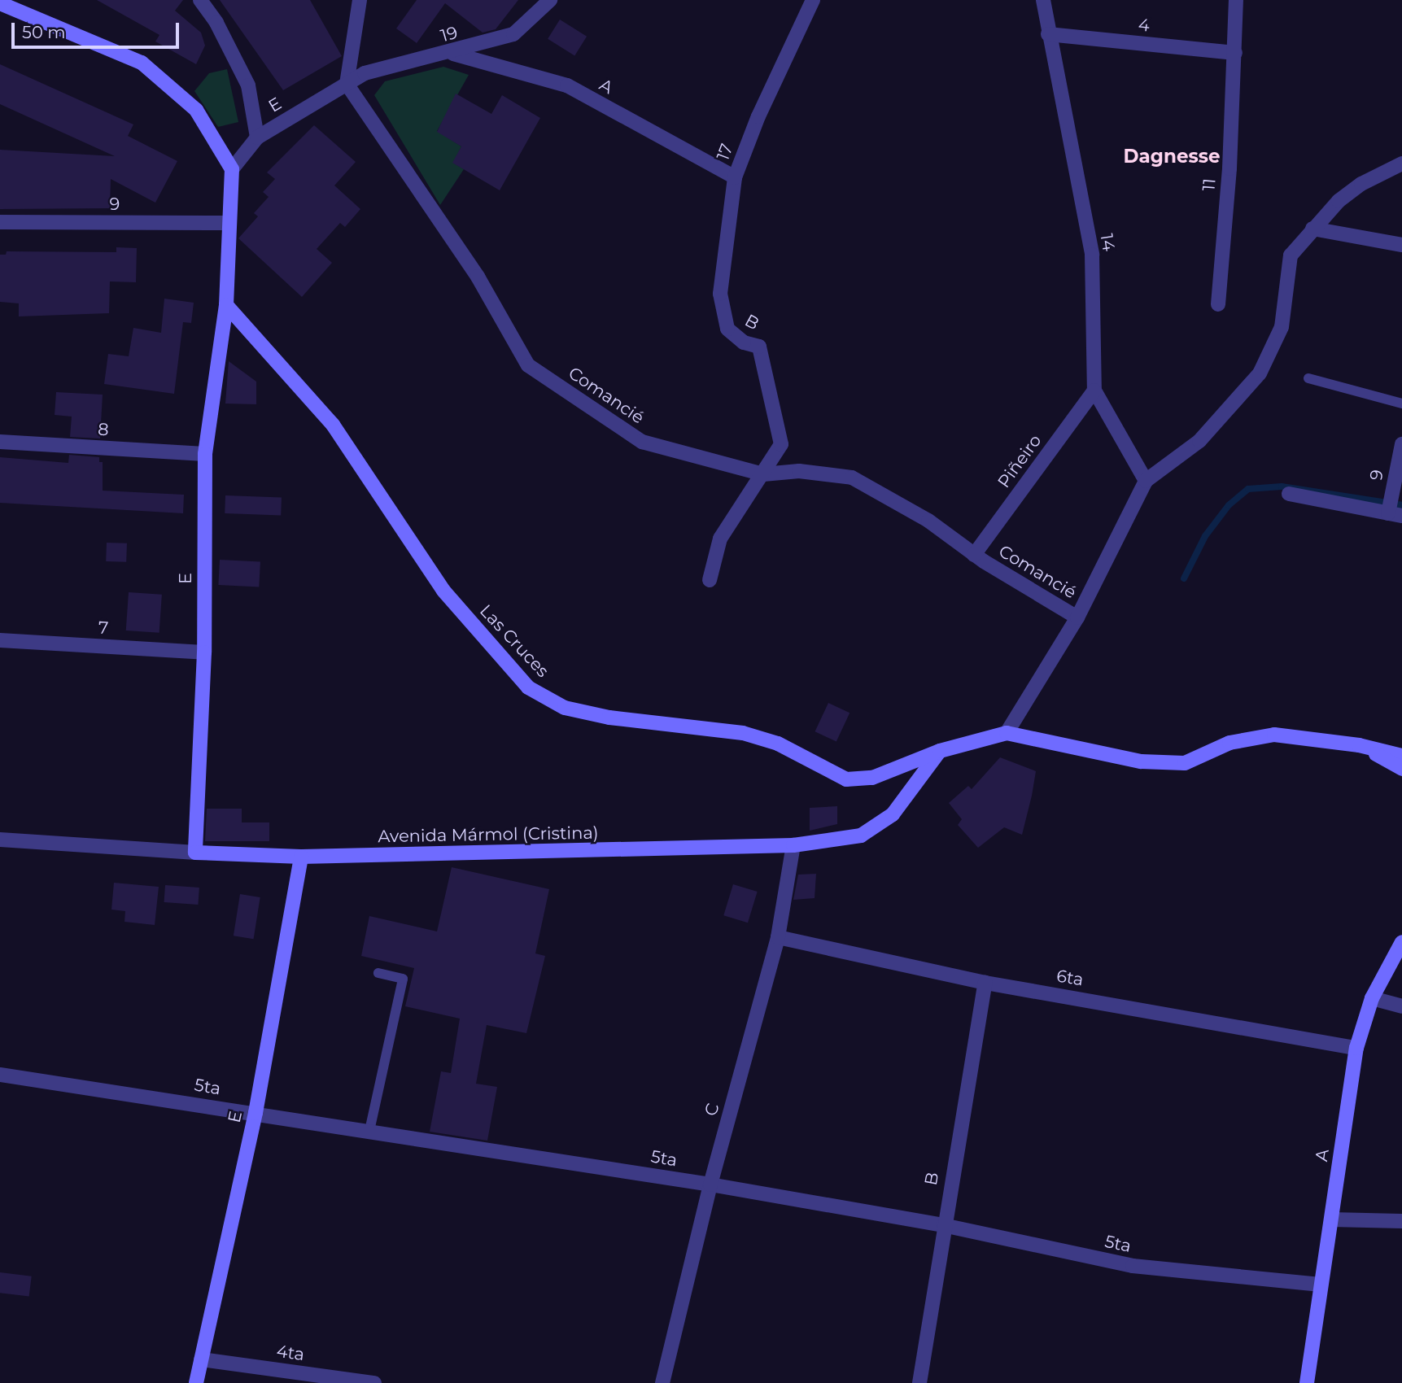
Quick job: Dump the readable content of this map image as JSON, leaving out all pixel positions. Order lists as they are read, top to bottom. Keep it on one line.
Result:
{"streets":{"main road":["A","E","Las Cruces","Avenida Mármol (Cristina)"],"street":["4","19","17","11","9","14","B","Comancié","8","Piñeiro","7","6ta","5ta","C","4ta"]},"crossings":[["4","11"],["4","14"],["19","A"],["19","E"],["19","Comancié"],["A","17"],["A","6ta"],["A","5ta"],["E","9"],["E","Comancié"],["E","8"],["E","7"],["E","Las Cruces"],["E","Avenida Mármol (Cristina)"],["E","5ta"],["E","4ta"],["17","B"],["14","Comancié"],["14","Piñeiro"],["B","Comancié"],["B","6ta"],["B","5ta"],["Comancié","Piñeiro"],["Comancié","Las Cruces"],["Las Cruces","Avenida Mármol (Cristina)"],["Avenida Mármol (Cristina)","C"],["6ta","C"],["5ta","C"]],"districts":["Dagnesse"],"scale_bar":"50 m"}
